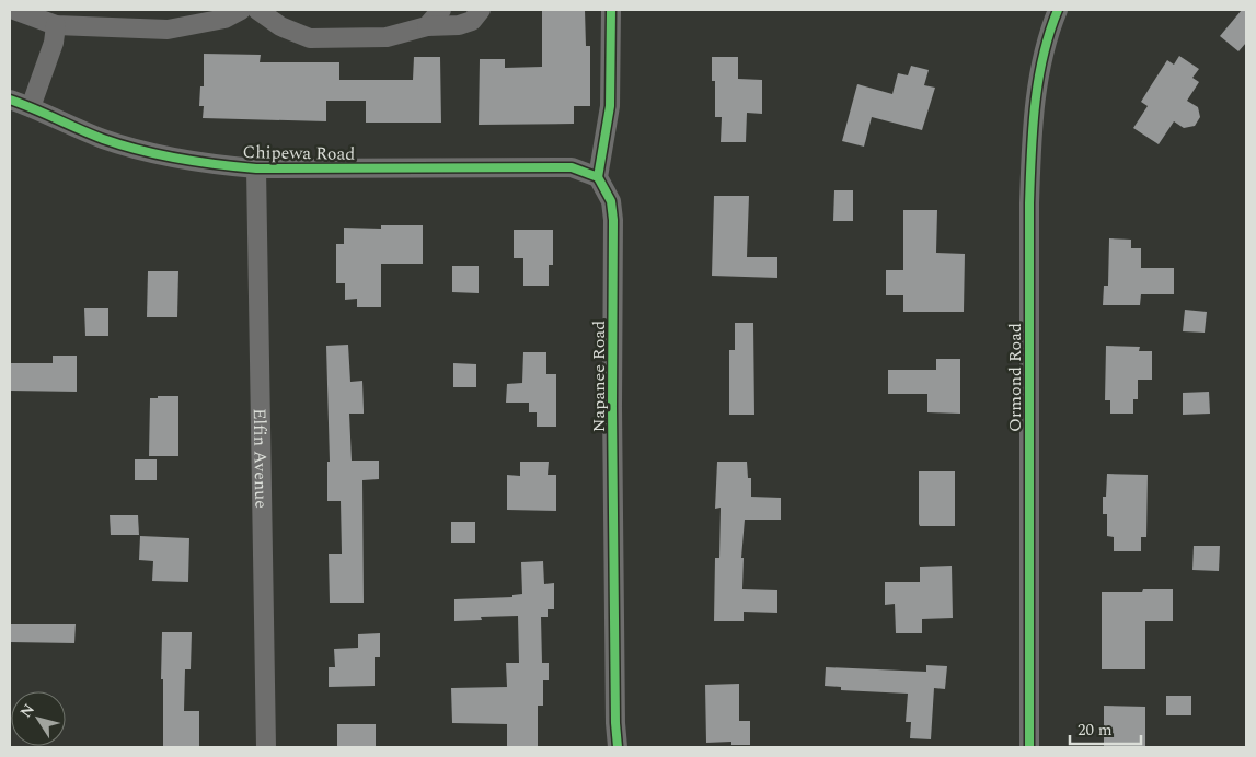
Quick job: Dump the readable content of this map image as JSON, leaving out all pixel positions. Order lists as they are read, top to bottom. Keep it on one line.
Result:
{"streets":{"street":["Chipewa Road","Napanee Road","Ormond Road","Elfin Avenue"]},"crossings":[["Chipewa Road","Napanee Road"],["Chipewa Road","Elfin Avenue"]],"scale_bar":"20 m","north":"top left"}
